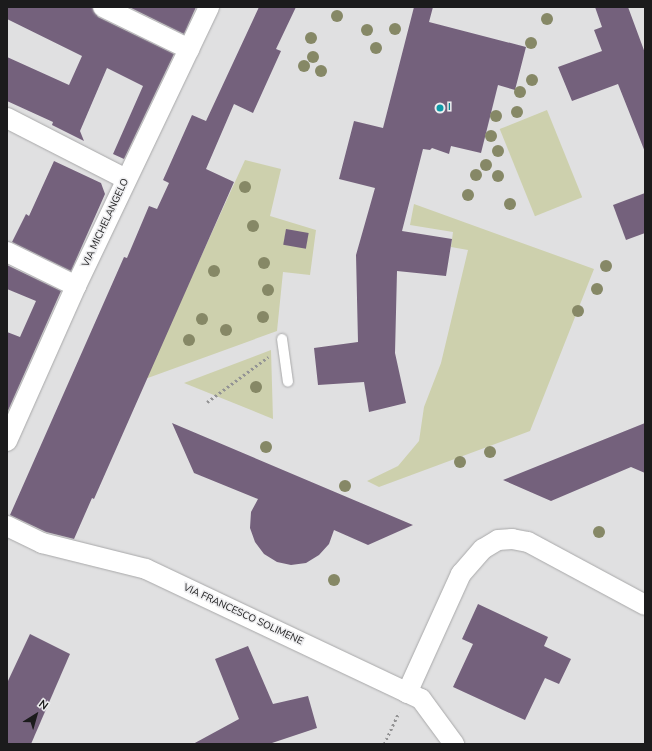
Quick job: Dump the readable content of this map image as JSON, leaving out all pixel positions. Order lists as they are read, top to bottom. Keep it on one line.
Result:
{"streets":{"street":["VIA MICHELANGELO","VIA FRANCESCO SOLIMENE"]},"places":["I"],"north":"top right"}
